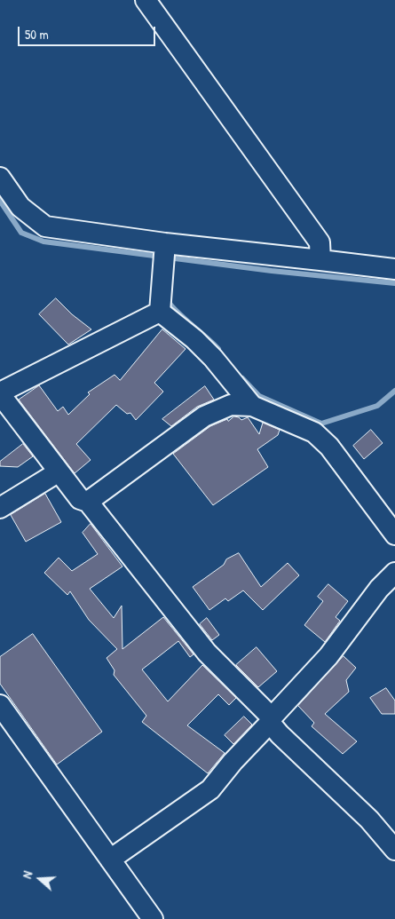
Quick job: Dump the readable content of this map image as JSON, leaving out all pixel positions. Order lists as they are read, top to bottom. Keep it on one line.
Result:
{"scale_bar":"50 m","north":"left"}
